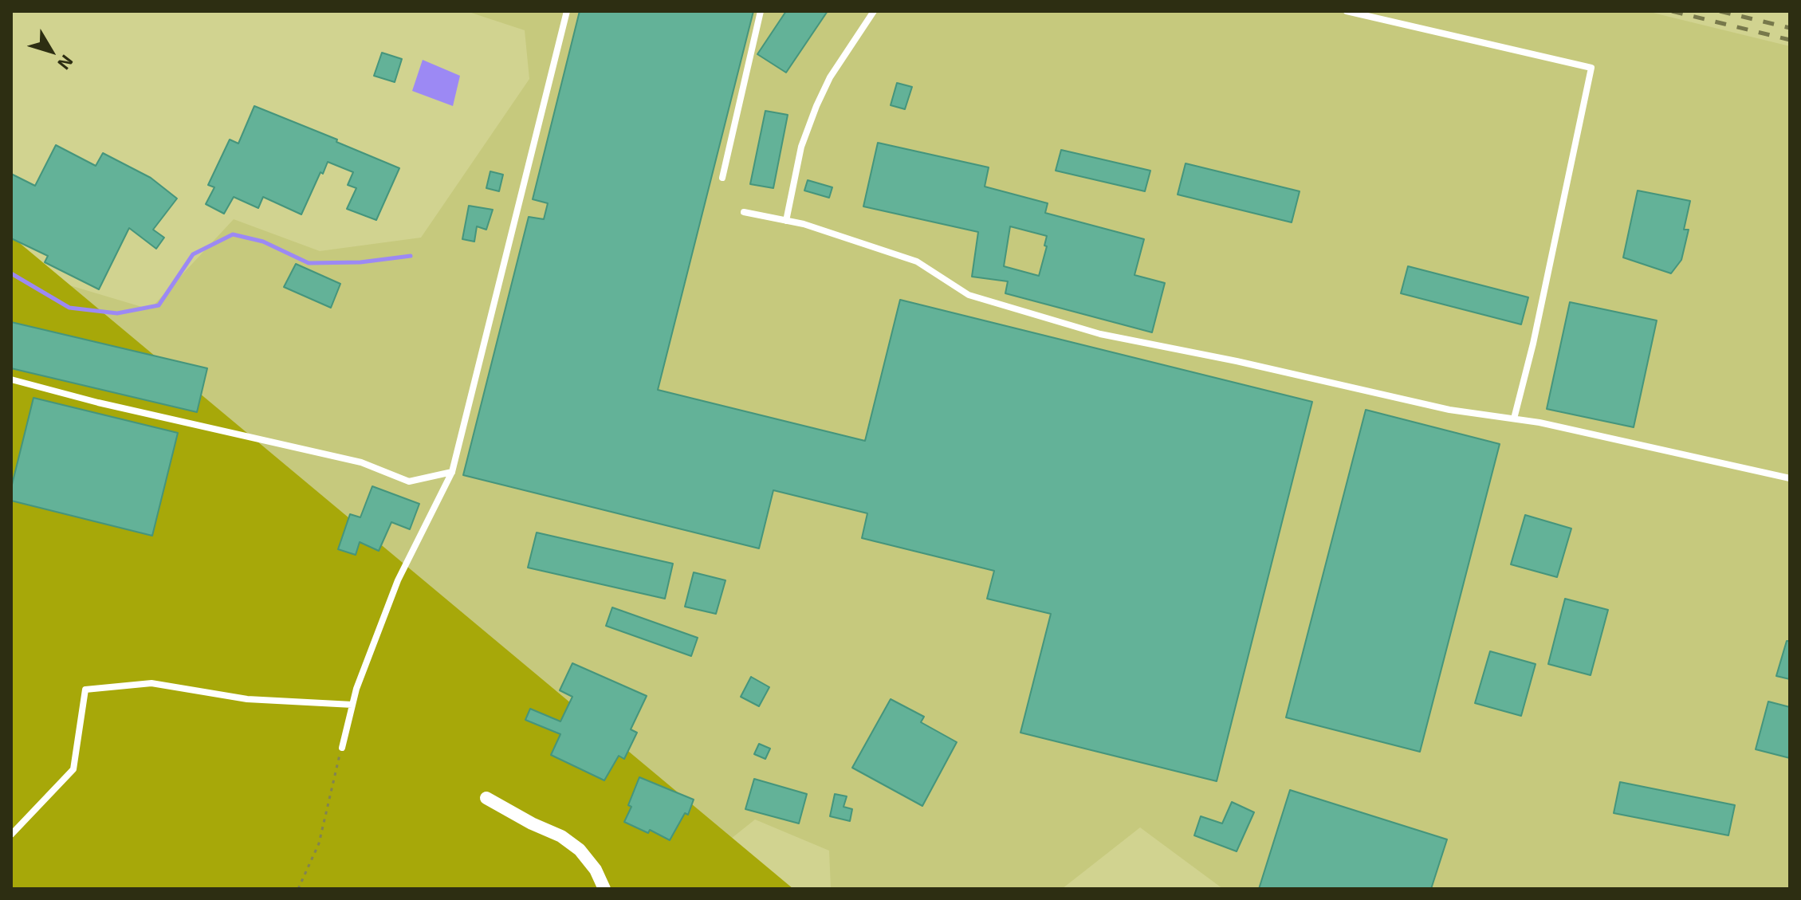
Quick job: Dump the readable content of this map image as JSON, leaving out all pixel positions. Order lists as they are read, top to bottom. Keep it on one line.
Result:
{"north":"bottom right"}
